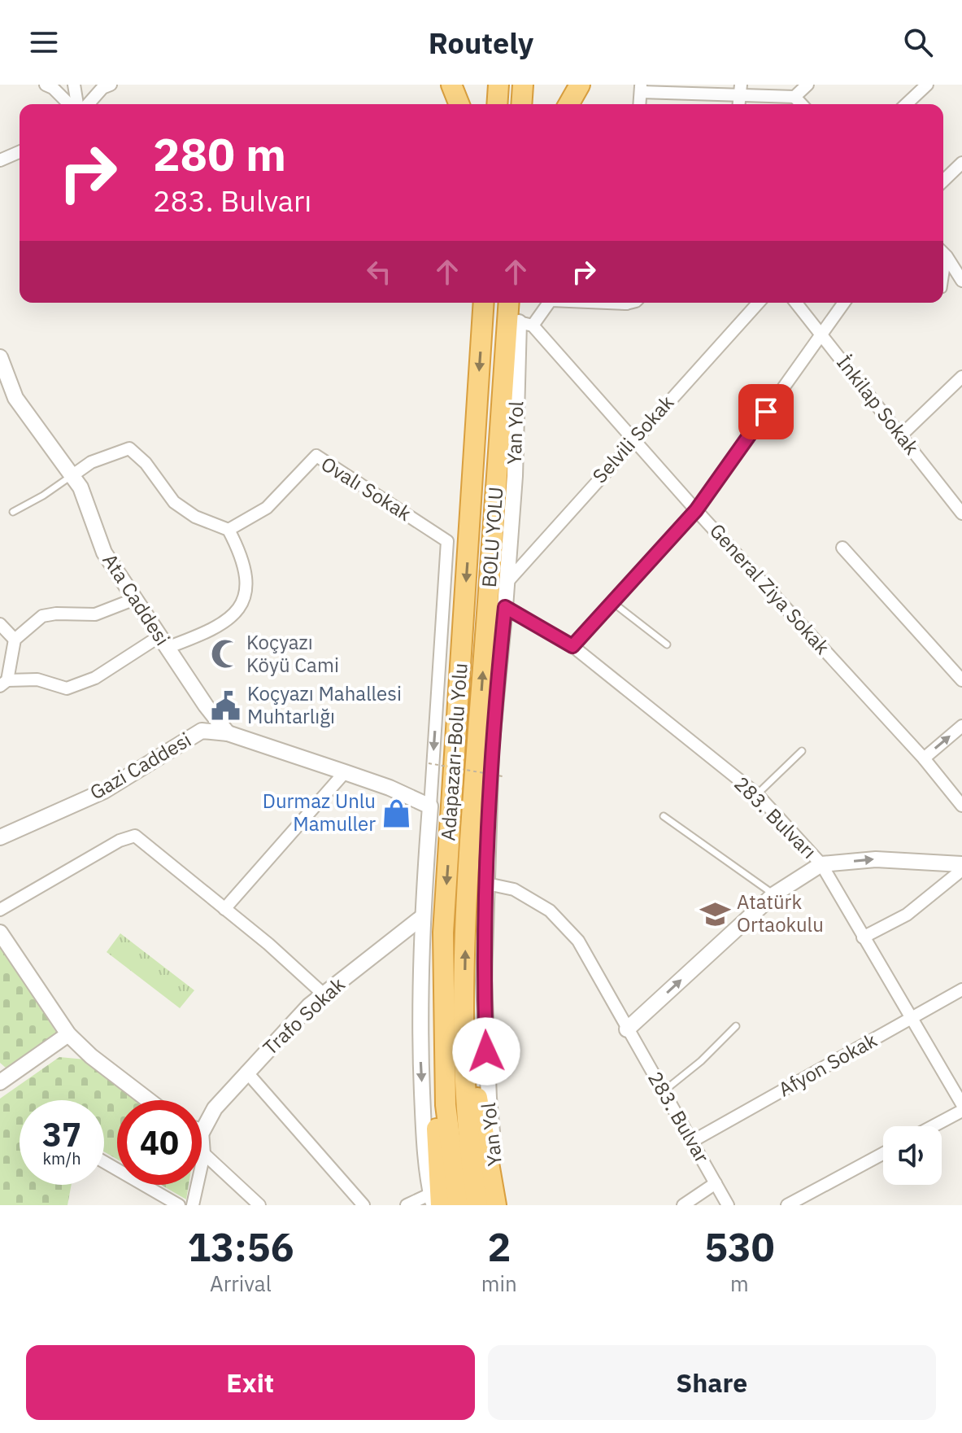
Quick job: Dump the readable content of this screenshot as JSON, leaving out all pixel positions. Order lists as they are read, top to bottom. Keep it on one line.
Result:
{"streets":{"highway":["BOLU YOLU","Adapazarı-Bolu Yolu"],"street":["İnkilap Sokak","Yan Yol","Selvili Sokak","Ovalı Sokak","General Ziya Sokak","Ata Caddesi","Gazi Caddesi","283. Bulvarı","Trafo Sokak","Afyon Sokak","283. Bulvar"]},"crossings":[["Yan Yol","Selvili Sokak"],["Yan Yol","General Ziya Sokak"],["Yan Yol","283. Bulvarı"],["Yan Yol","283. Bulvar"],["Selvili Sokak","General Ziya Sokak"],["Ovalı Sokak","Gazi Caddesi"],["Ata Caddesi","Gazi Caddesi"],["283. Bulvarı","Afyon Sokak"],["Afyon Sokak","283. Bulvar"]],"one_way":["BOLU YOLU","Adapazarı-Bolu Yolu"],"places":{"mosque":["Koçyazı Köyü Cami"],"public building":["Koçyazı Mahallesi Muhtarlığı"],"shop":["Durmaz Unlu Mamuller"],"school or university":["Atatürk Ortaokulu"]},"page":{"header":"Routely","turn":["280 m","283. Bulvarı"],"speed":"37 km/h","limit":"40","eta":["13:56","Arrival","2","min","530","m"],"buttons":["Exit","Share"]}}
